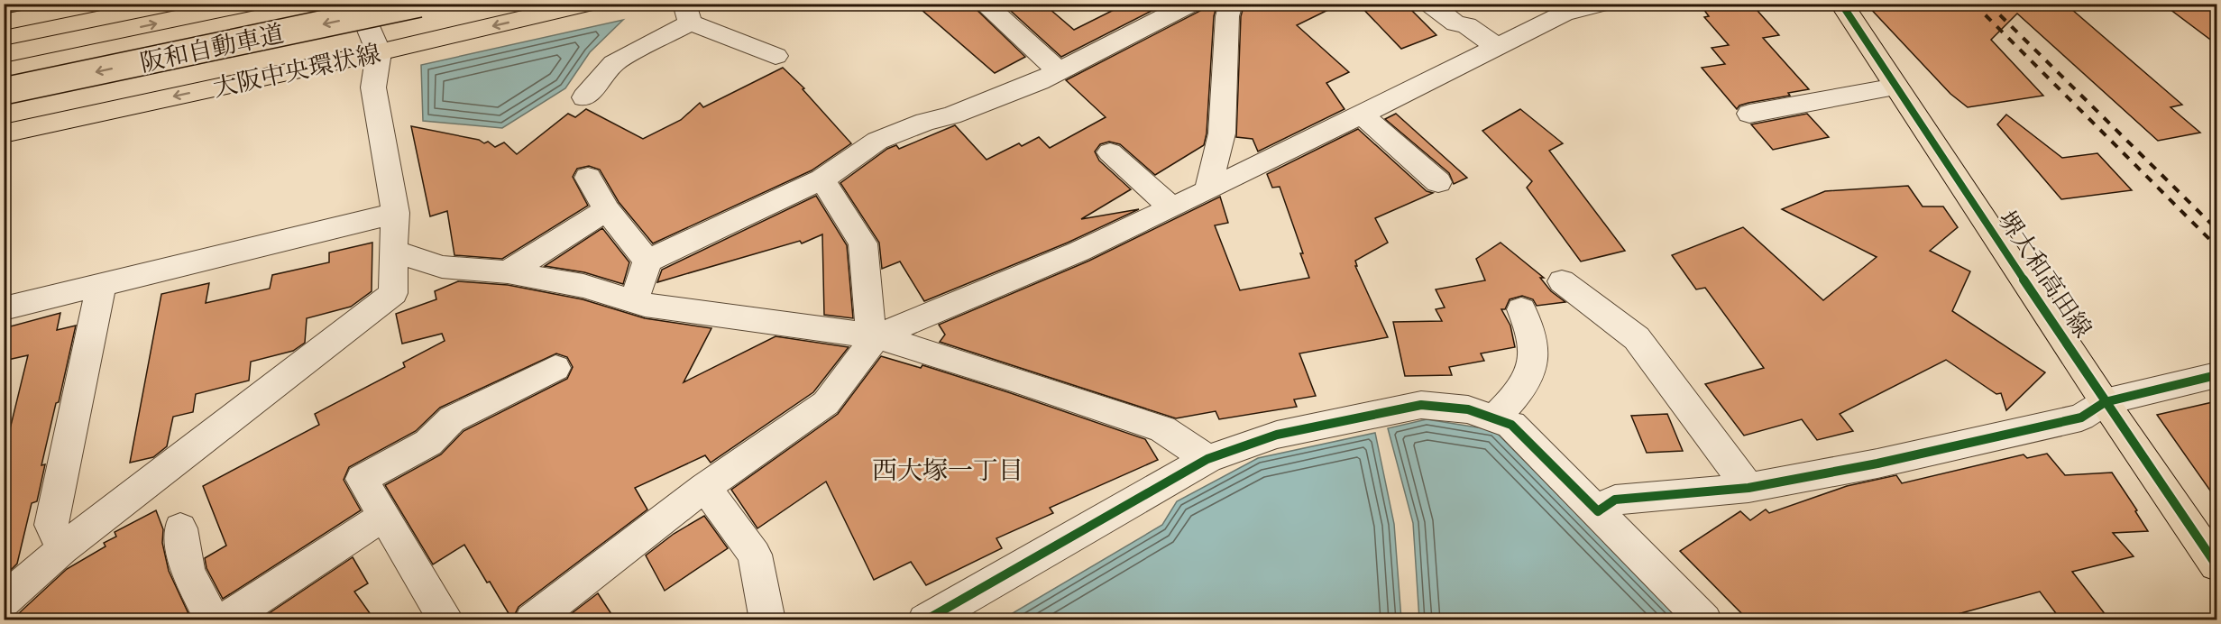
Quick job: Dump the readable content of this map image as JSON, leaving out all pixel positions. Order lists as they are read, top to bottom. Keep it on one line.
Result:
{"streets":{"main road":["阪和自動車道","大阪中央環状線","堺大和高田線"]},"one_way":["大阪中央環状線"],"districts":["西大塚一丁目"]}
